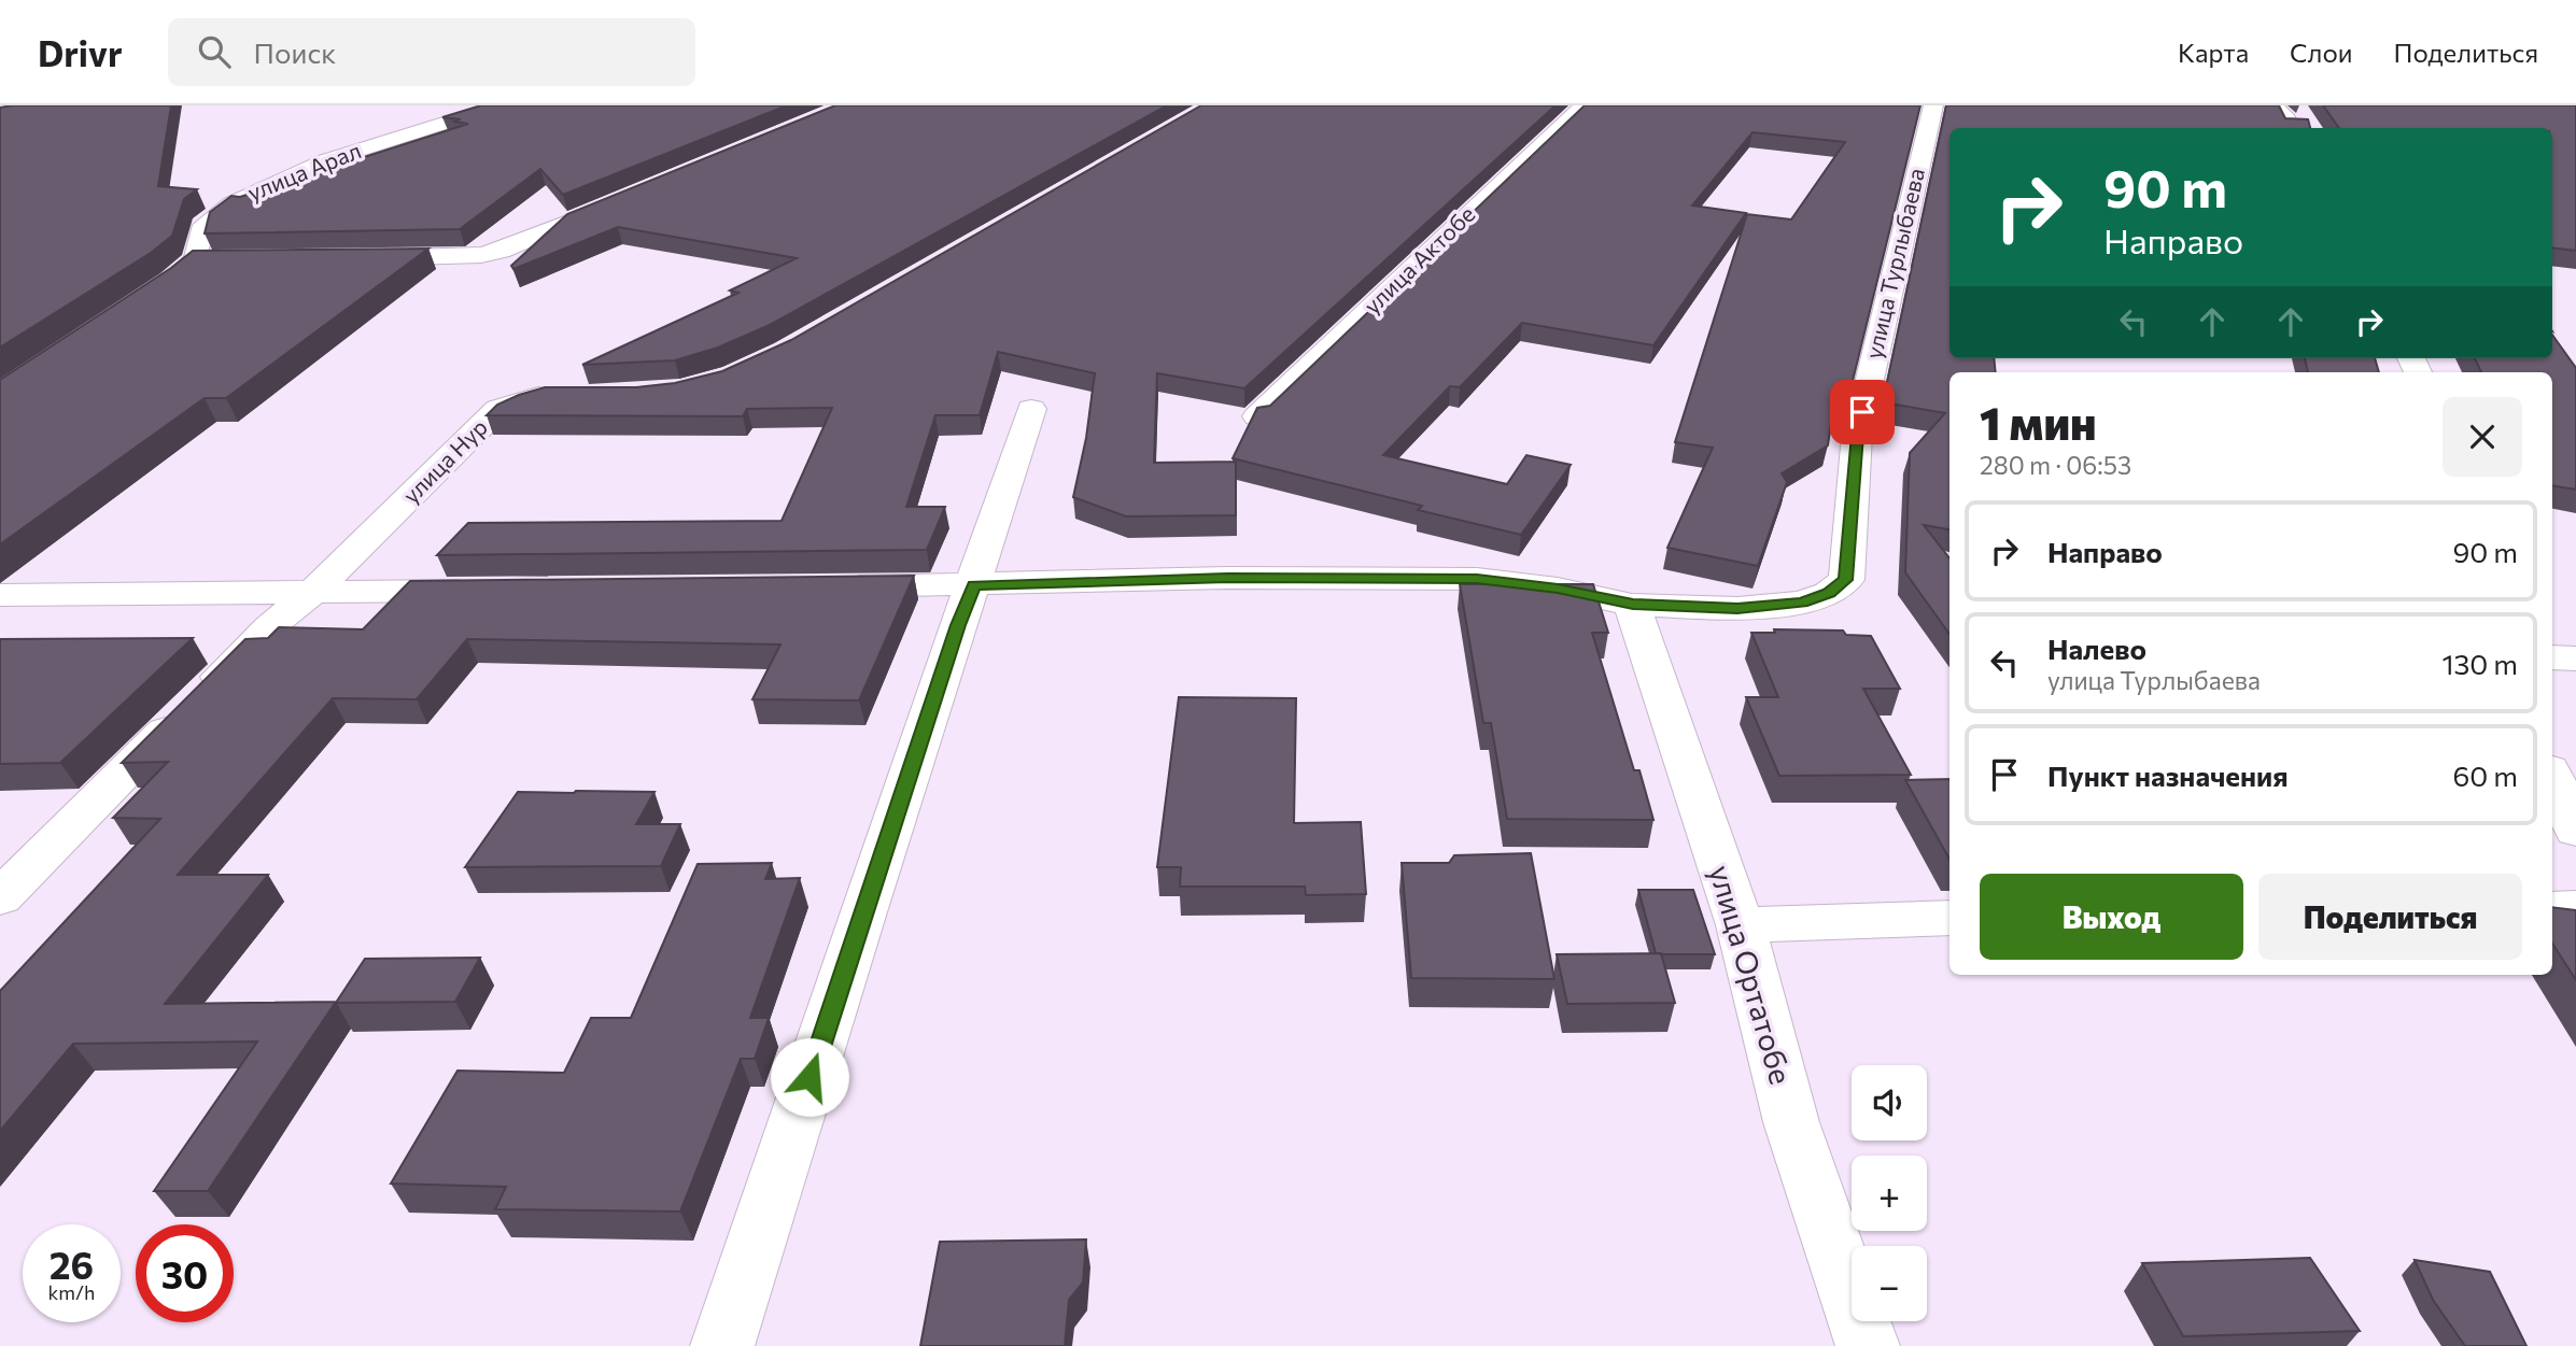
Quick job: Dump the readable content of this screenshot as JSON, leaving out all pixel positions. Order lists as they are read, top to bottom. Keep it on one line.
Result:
{"streets":{"street":["улица Арал","улица Актобе","улица Турлыбаева","улица Нур","улица Ортатобе"]},"crossings":[["улица Турлыбаева","улица Ортатобе"]],"page":{"header":"Drivr","search":"Поиск","nav":["Карта","Слои","Поделиться"],"turn":["90 m","Направо"],"heading":["1 мин","280 m · 06:53"],"list":[{"name":"Направо","value":"90 m"},{"name":"Налево","note":"улица Турлыбаева","value":"130 m"},{"name":"Пункт назначения","value":"60 m"}],"buttons":["Выход","Поделиться"],"map_buttons":["+","−"],"speed":"26 km/h","limit":"30"}}
